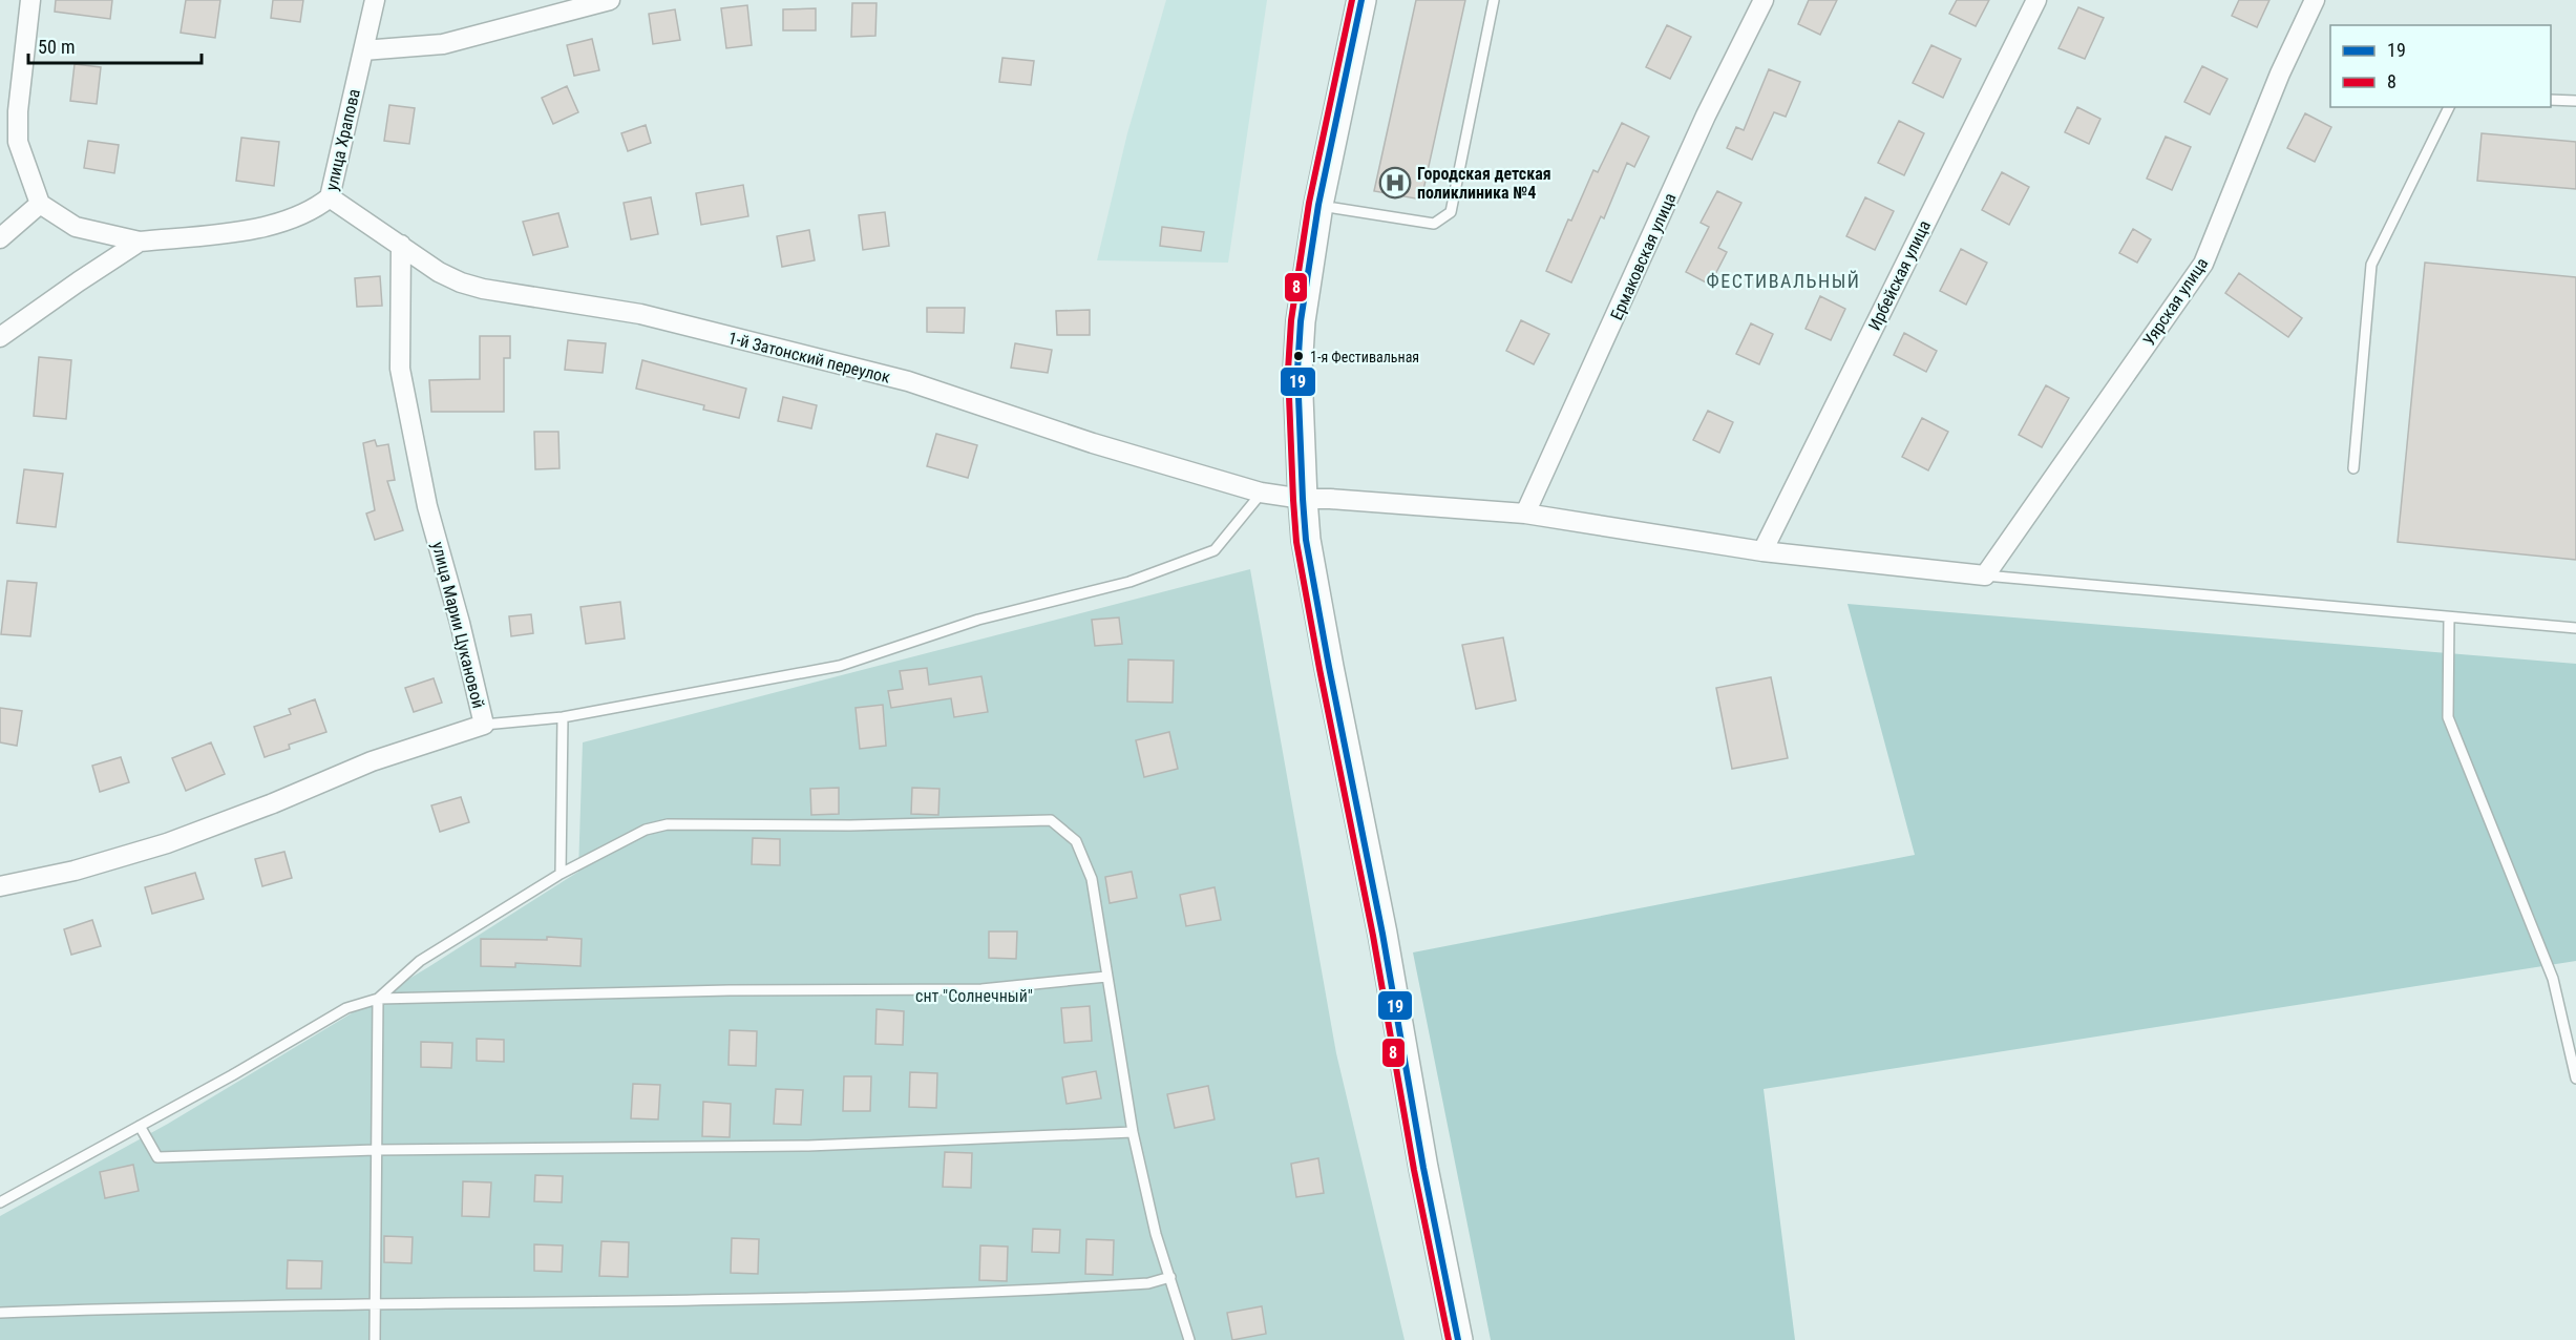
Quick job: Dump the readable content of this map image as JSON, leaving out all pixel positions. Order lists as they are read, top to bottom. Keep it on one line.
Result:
{"streets":{"street":["улица Храпова","Ермаковская улица","Ирбейская улица","Уярская улица","1-й Затонский переулок","улица Марии Цукановой"]},"crossings":[["улица Храпова","1-й Затонский переулок"],["1-й Затонский переулок","улица Марии Цукановой"]],"districts":["ФЕСТИВАЛЬНЫЙ"],"parks":["снт \"Солнечный\""],"places":{"hospital":["Городская детская поликлиника №4"],"other":["1-я Фестивальная"]},"lines":["transit line 19","transit line 8"],"legend":["19","8"],"scale_bar":"50 m"}
